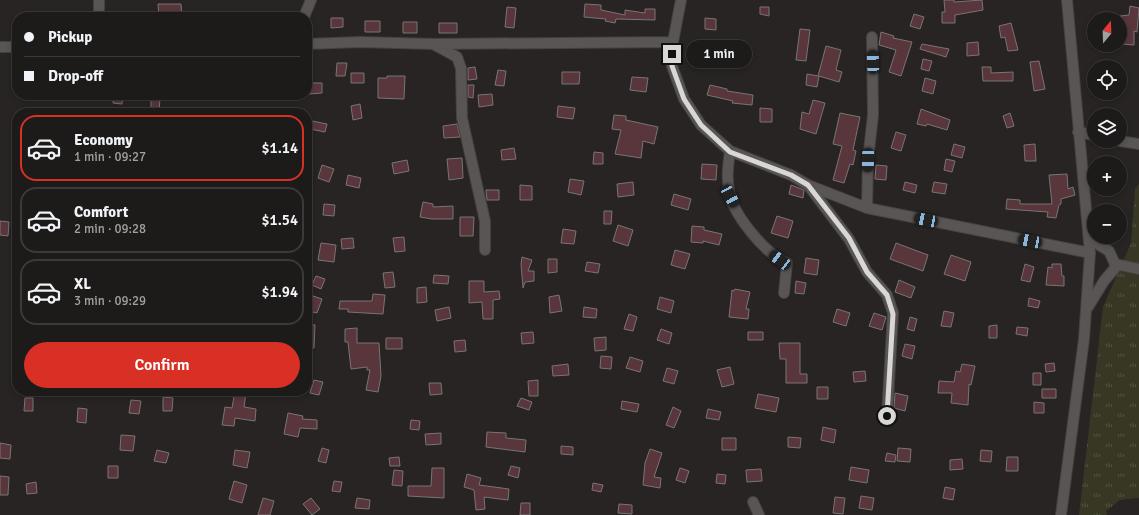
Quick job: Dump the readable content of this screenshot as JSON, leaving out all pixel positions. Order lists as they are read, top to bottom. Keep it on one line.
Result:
{"north":"top","page":{"map_buttons":["+","−"],"banner":["Pickup","Drop-off"],"bubble":"1 min","list":[{"name":"Economy","note":"1 min · 09:27","value":"$1.14"},{"name":"Comfort","note":"2 min · 09:28","value":"$1.54"},{"name":"XL","note":"3 min · 09:29","value":"$1.94"}],"buttons":"Confirm"}}
